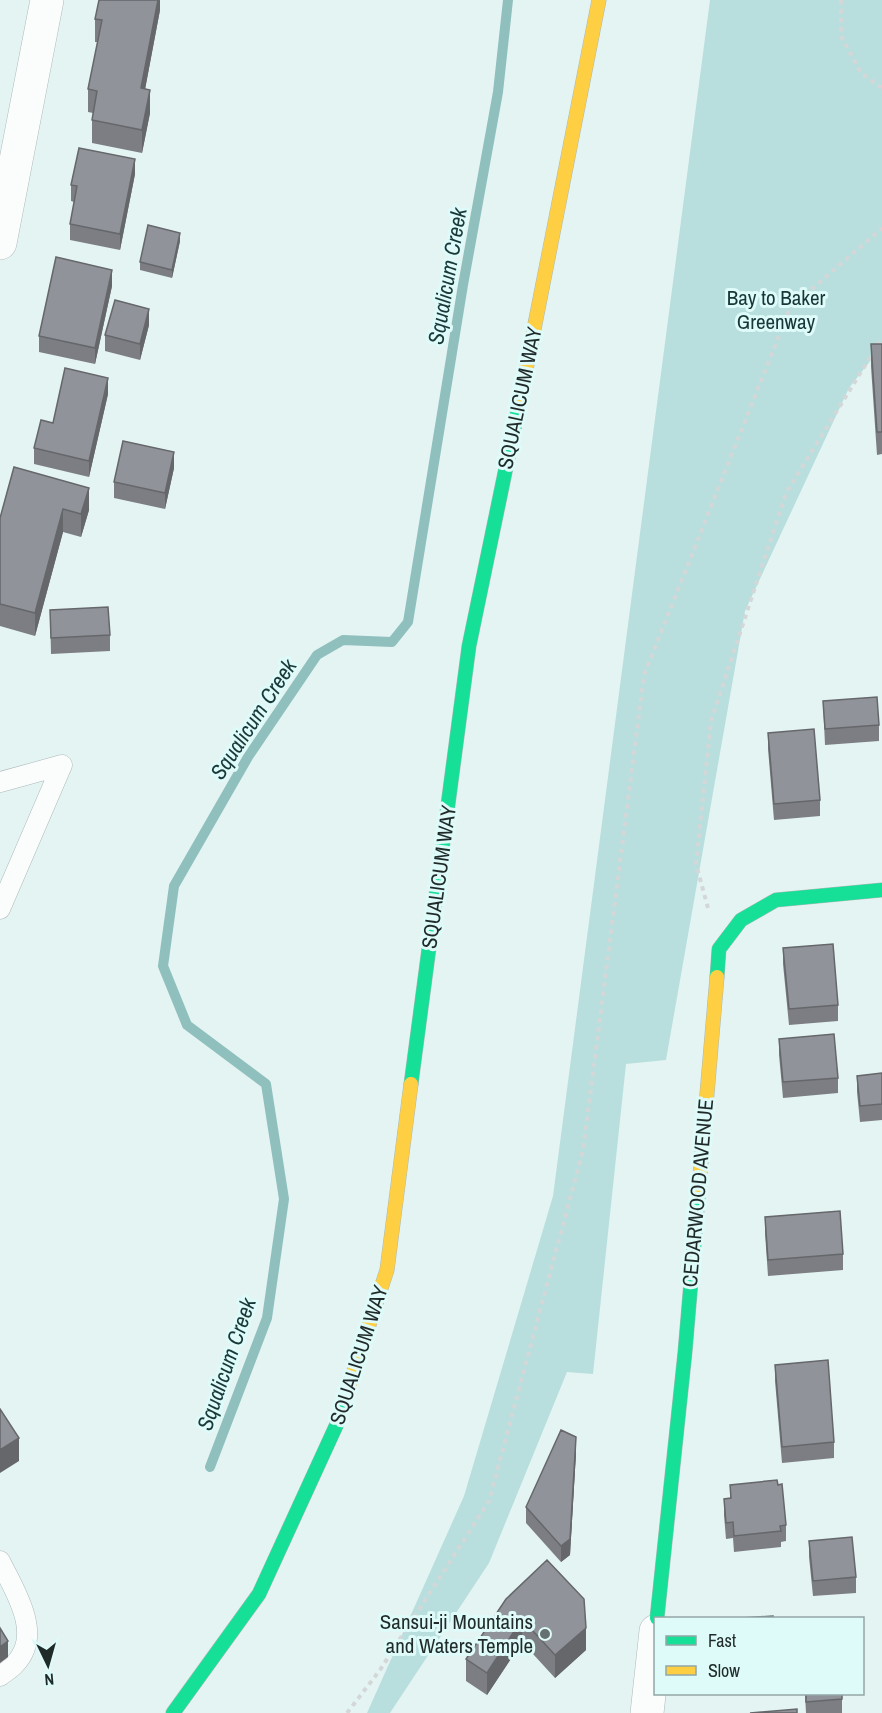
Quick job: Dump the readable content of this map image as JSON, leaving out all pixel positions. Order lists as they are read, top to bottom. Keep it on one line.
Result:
{"streets":{"street":["SQUALICUM WAY","CEDARWOOD AVENUE"]},"water":["Squalicum Creek"],"parks":["Bay to Baker Greenway"],"places":["Sansui-ji Mountains and Waters Temple"],"legend":["Fast","Slow"],"north":"bottom"}
